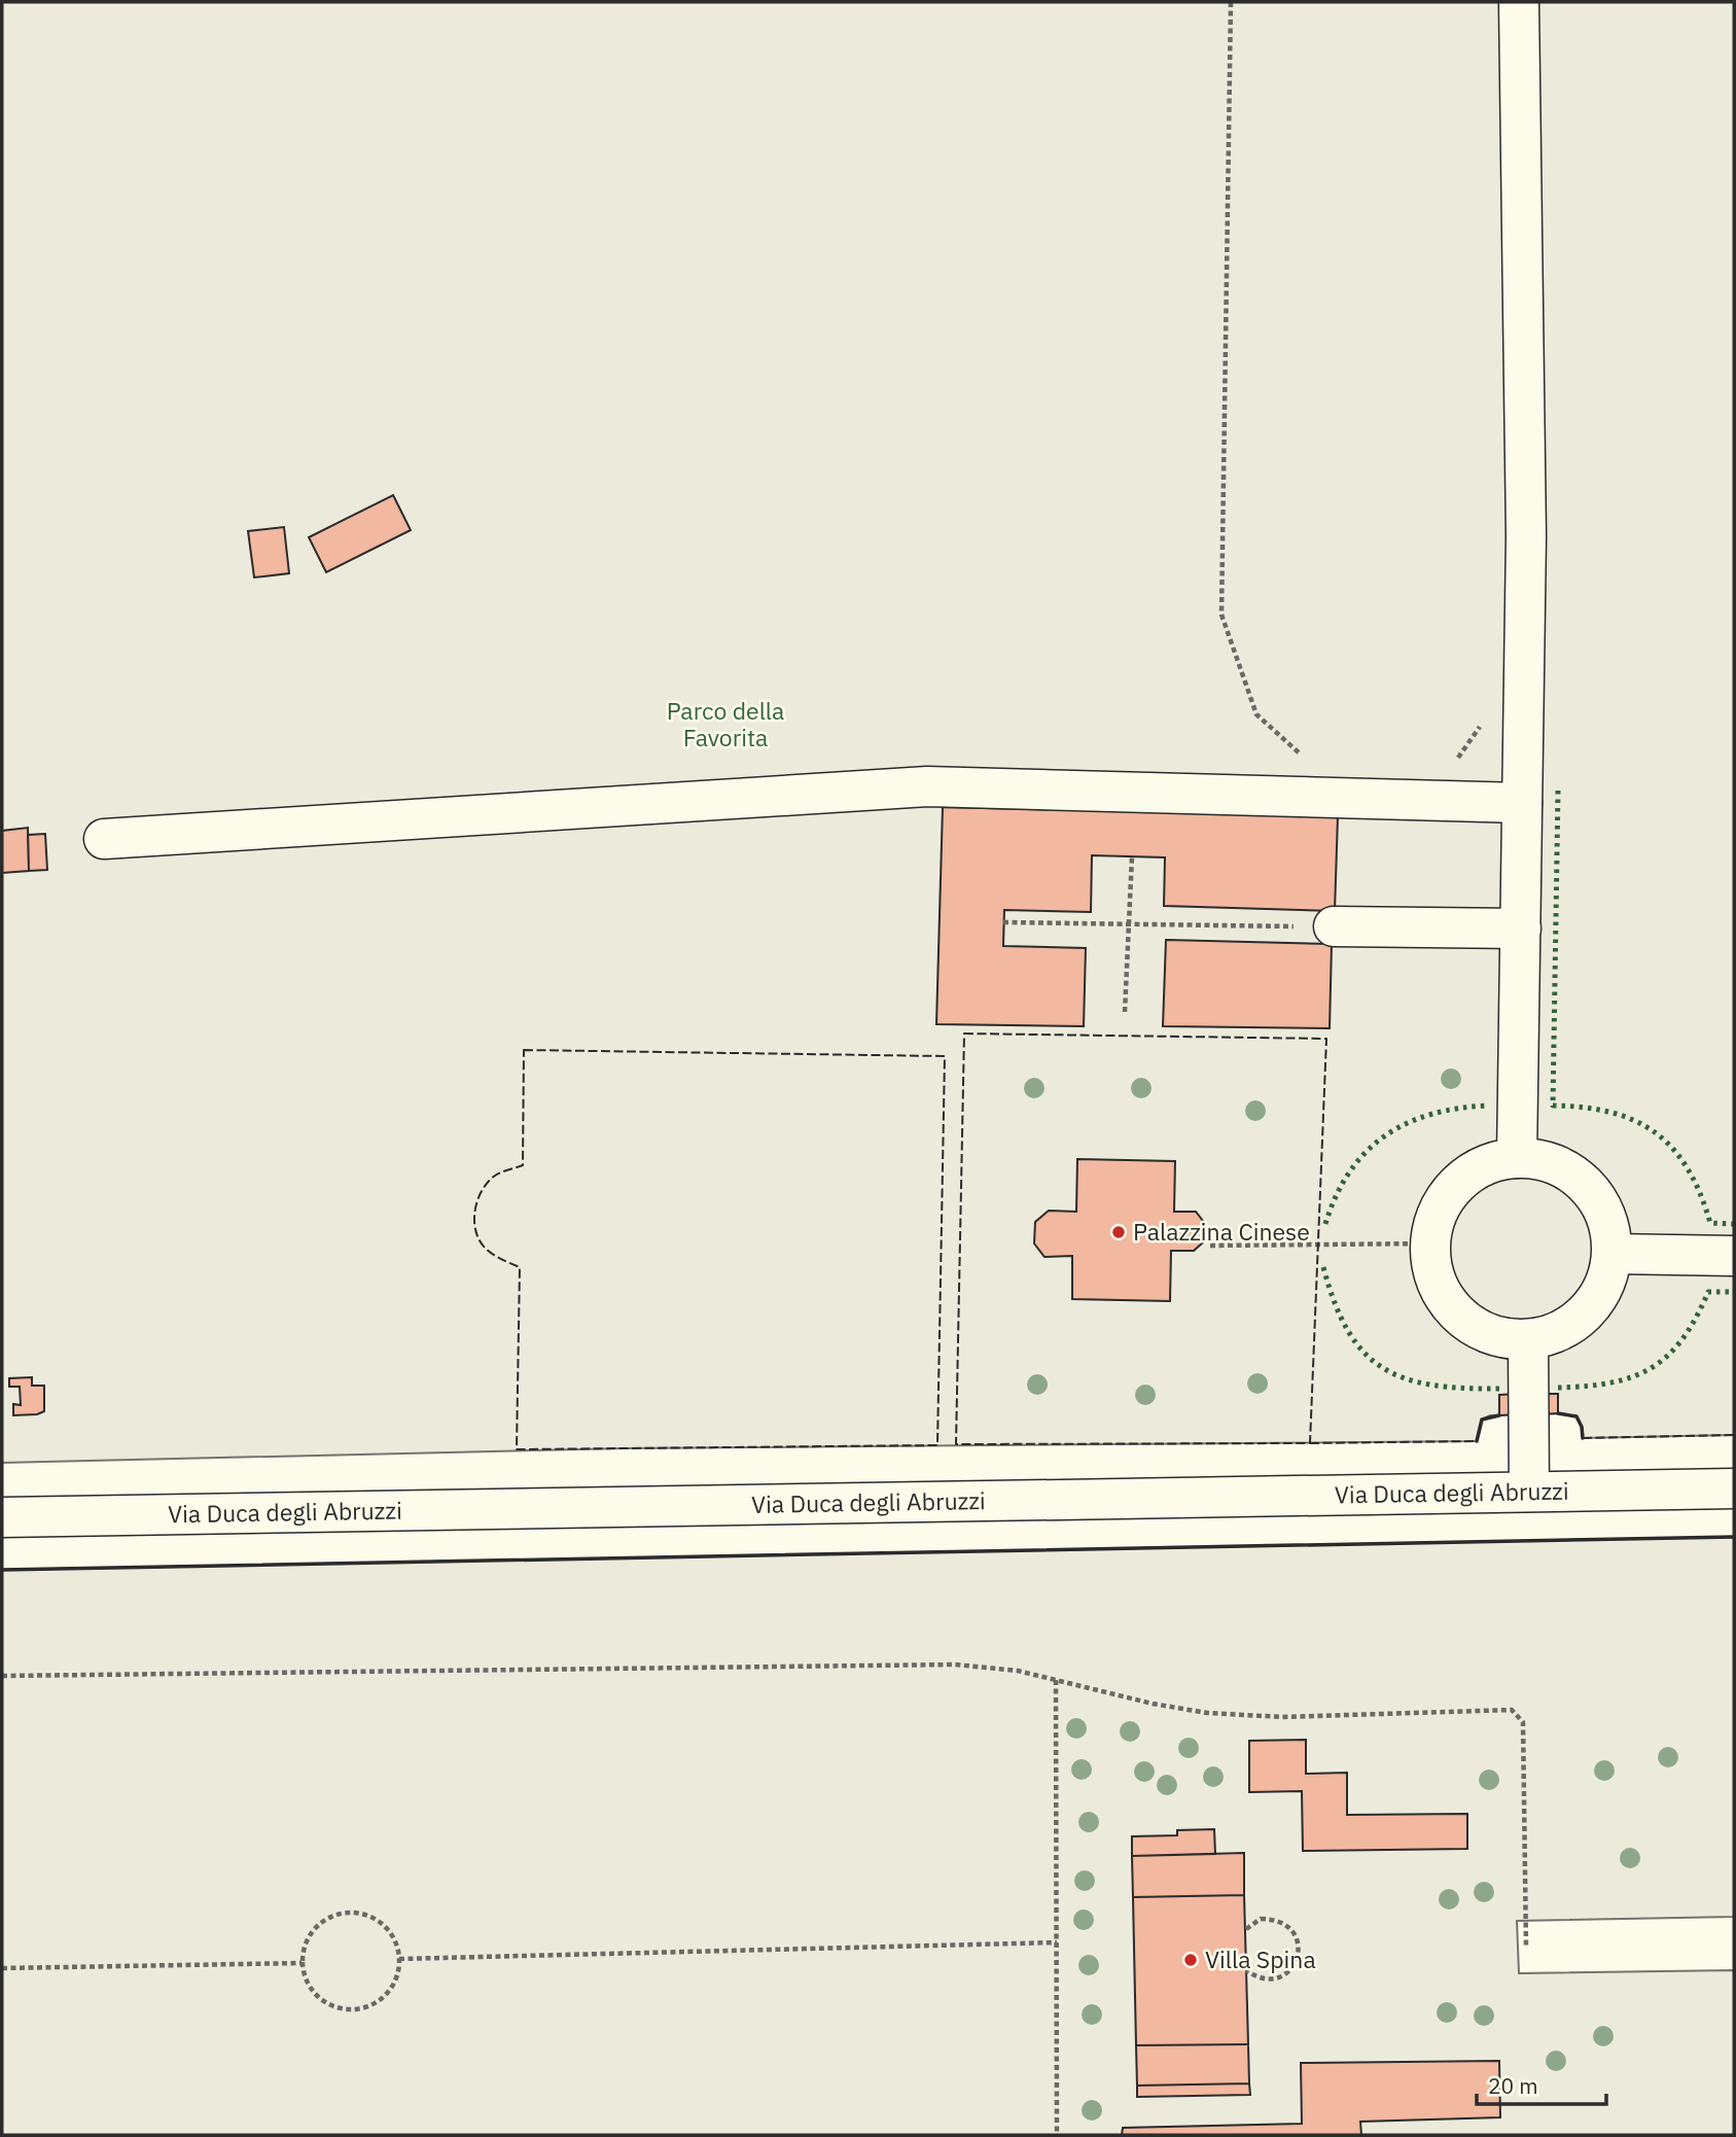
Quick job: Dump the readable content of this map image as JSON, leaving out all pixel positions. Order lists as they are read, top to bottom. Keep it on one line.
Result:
{"streets":{"street":["Via Duca degli Abruzzi"]},"parks":["Parco della Favorita"],"places":["Palazzina Cinese","Villa Spina"],"scale_bar":"20 m"}
